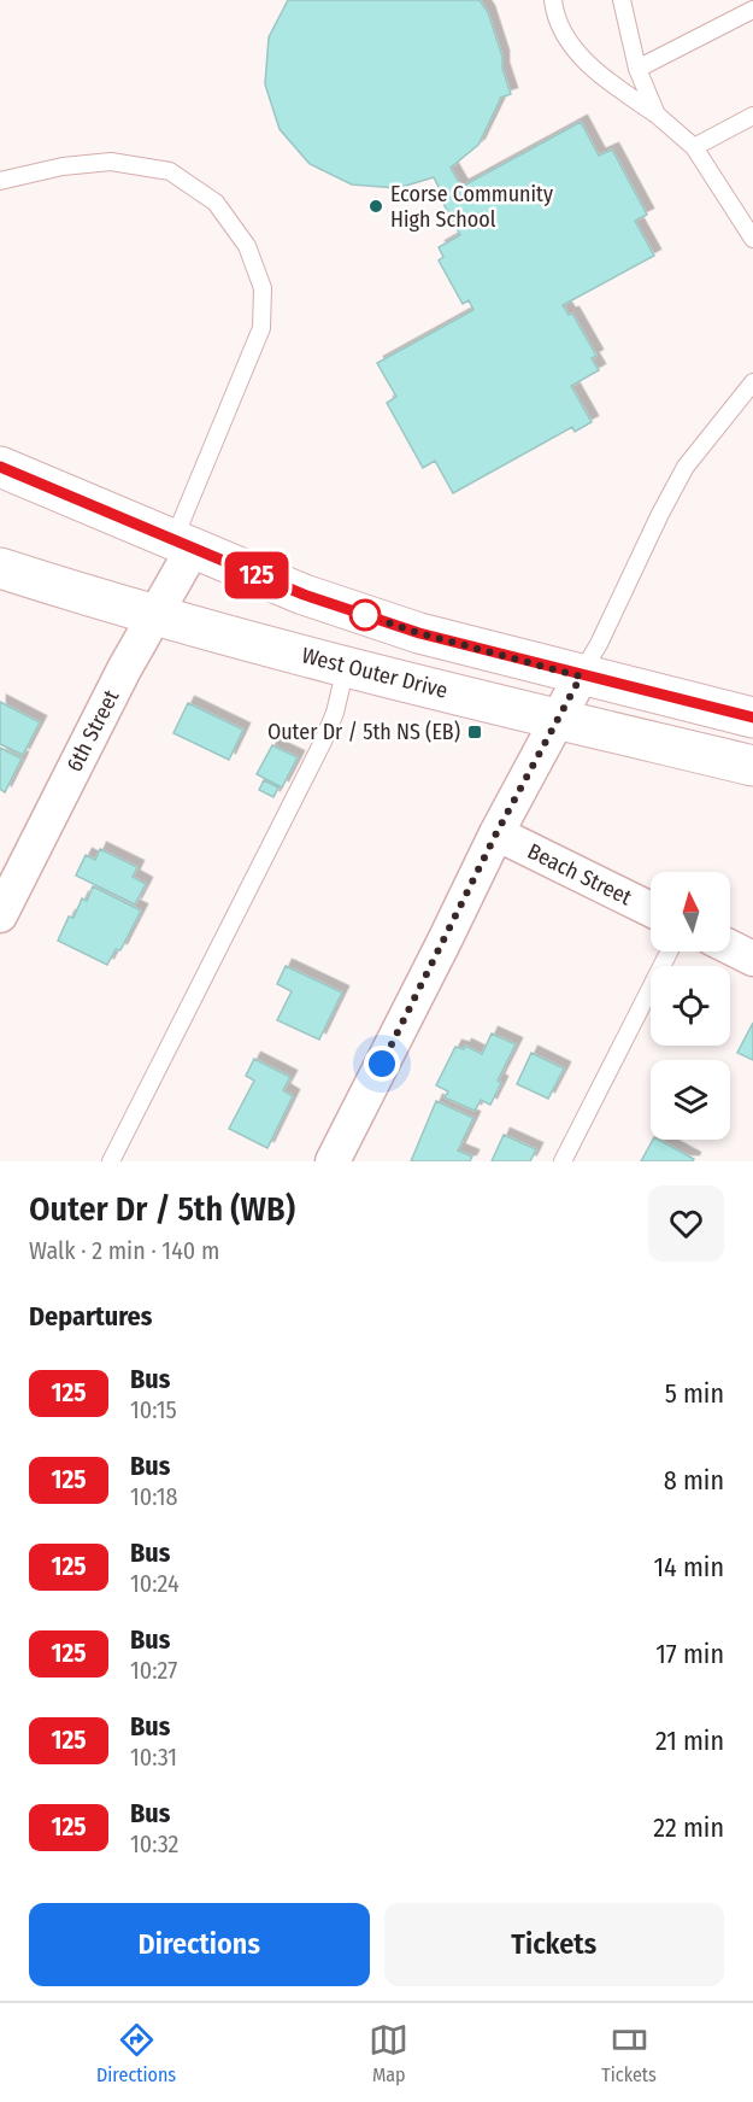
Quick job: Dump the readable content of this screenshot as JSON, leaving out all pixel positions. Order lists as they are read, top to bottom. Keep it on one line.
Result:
{"streets":{"main road":["West Outer Drive"],"street":["6th Street","Beach Street"]},"crossings":[["West Outer Drive","6th Street"]],"places":{"other":["Ecorse Community High School"],"transit":["Outer Dr / 5th NS (EB)"]},"lines":["bus line 125"],"north":"top","page":{"on_map":"125","heading":[["Outer Dr / 5th (WB)","Walk · 2 min · 140 m"],"Departures"],"list":[{"mark":"125","name":"Bus","note":"10:15","value":"5 min"},{"mark":"125","name":"Bus","note":"10:18","value":"8 min"},{"mark":"125","name":"Bus","note":"10:24","value":"14 min"},{"mark":"125","name":"Bus","note":"10:27","value":"17 min"},{"mark":"125","name":"Bus","note":"10:31","value":"21 min"},{"mark":"125","name":"Bus","note":"10:32","value":"22 min"}],"buttons":["Directions","Tickets"],"tabs":["Directions","Map","Tickets"]}}
